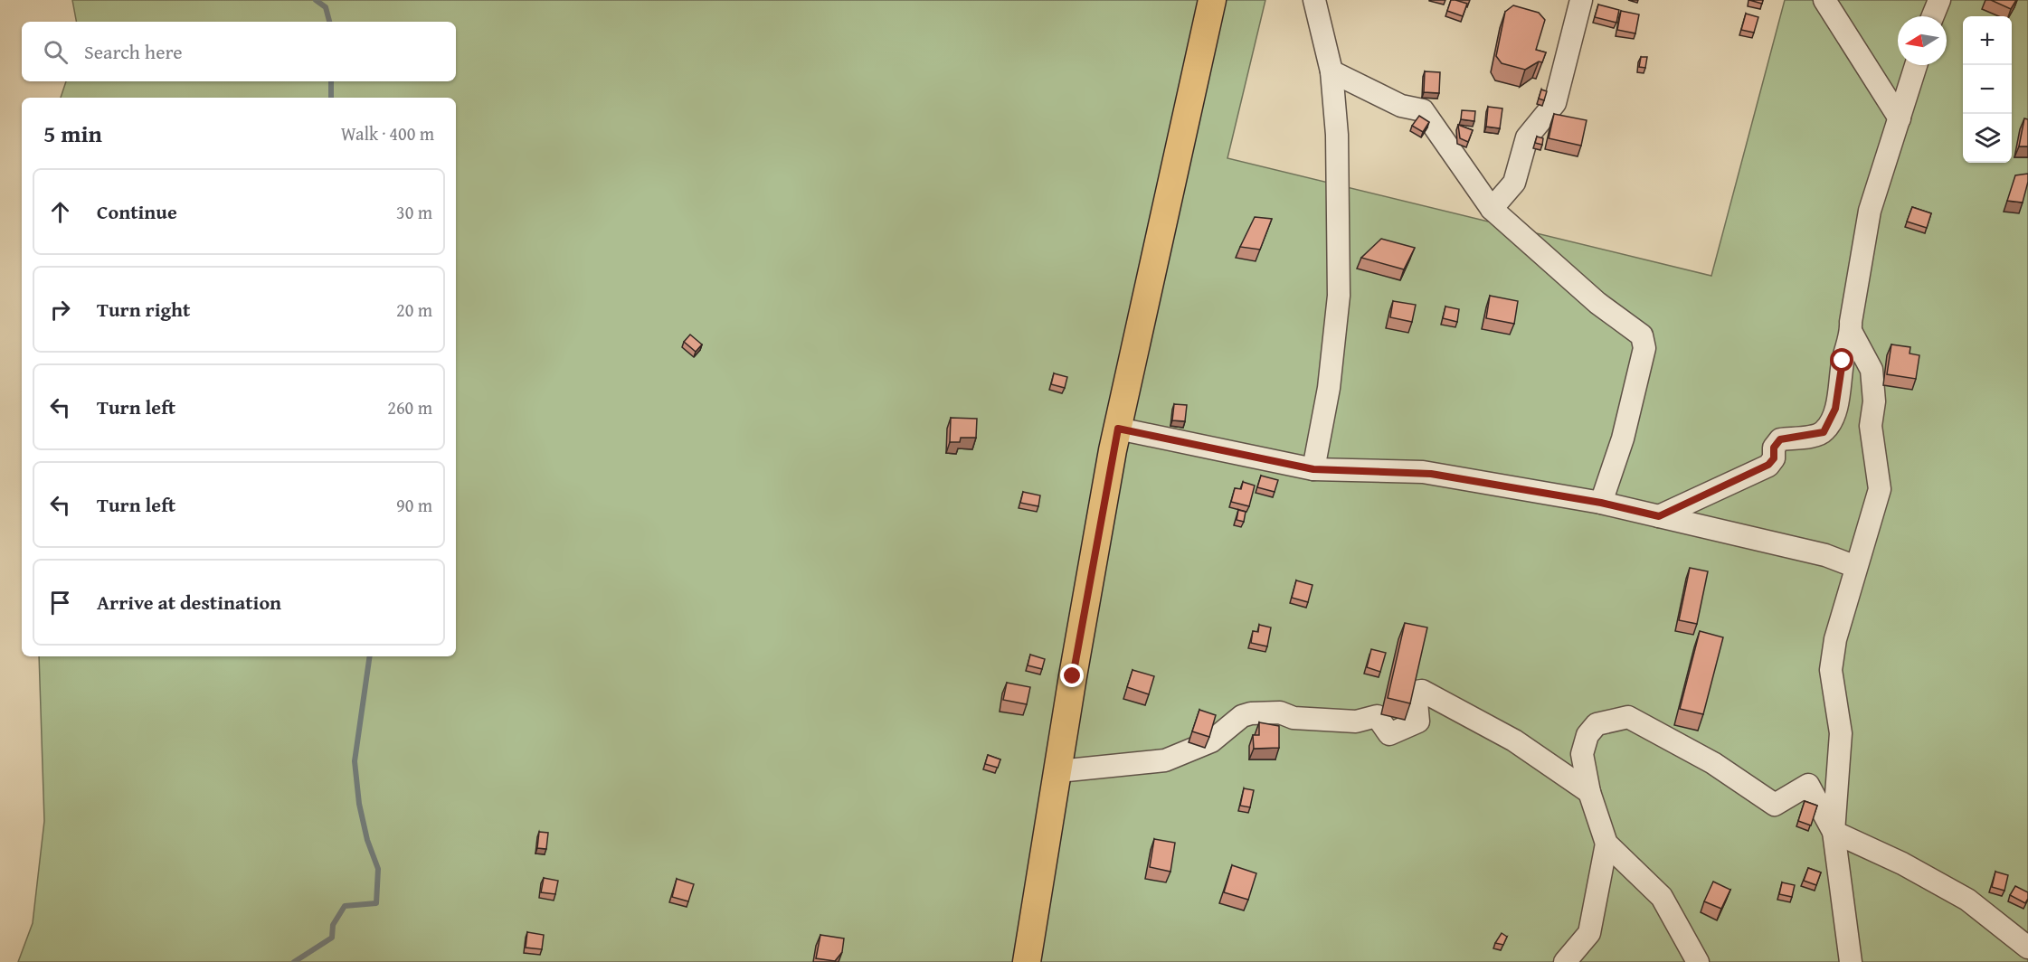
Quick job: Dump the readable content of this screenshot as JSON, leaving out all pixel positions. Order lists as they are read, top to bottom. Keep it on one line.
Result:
{"north":"left","page":{"map_buttons":["+","−"],"search":"Search here","heading":["5 min","Walk · 400 m"],"list":[["Continue","30 m"],["Turn right","20 m"],["Turn left","260 m"],["Turn left","90 m"],"Arrive at destination"]}}
